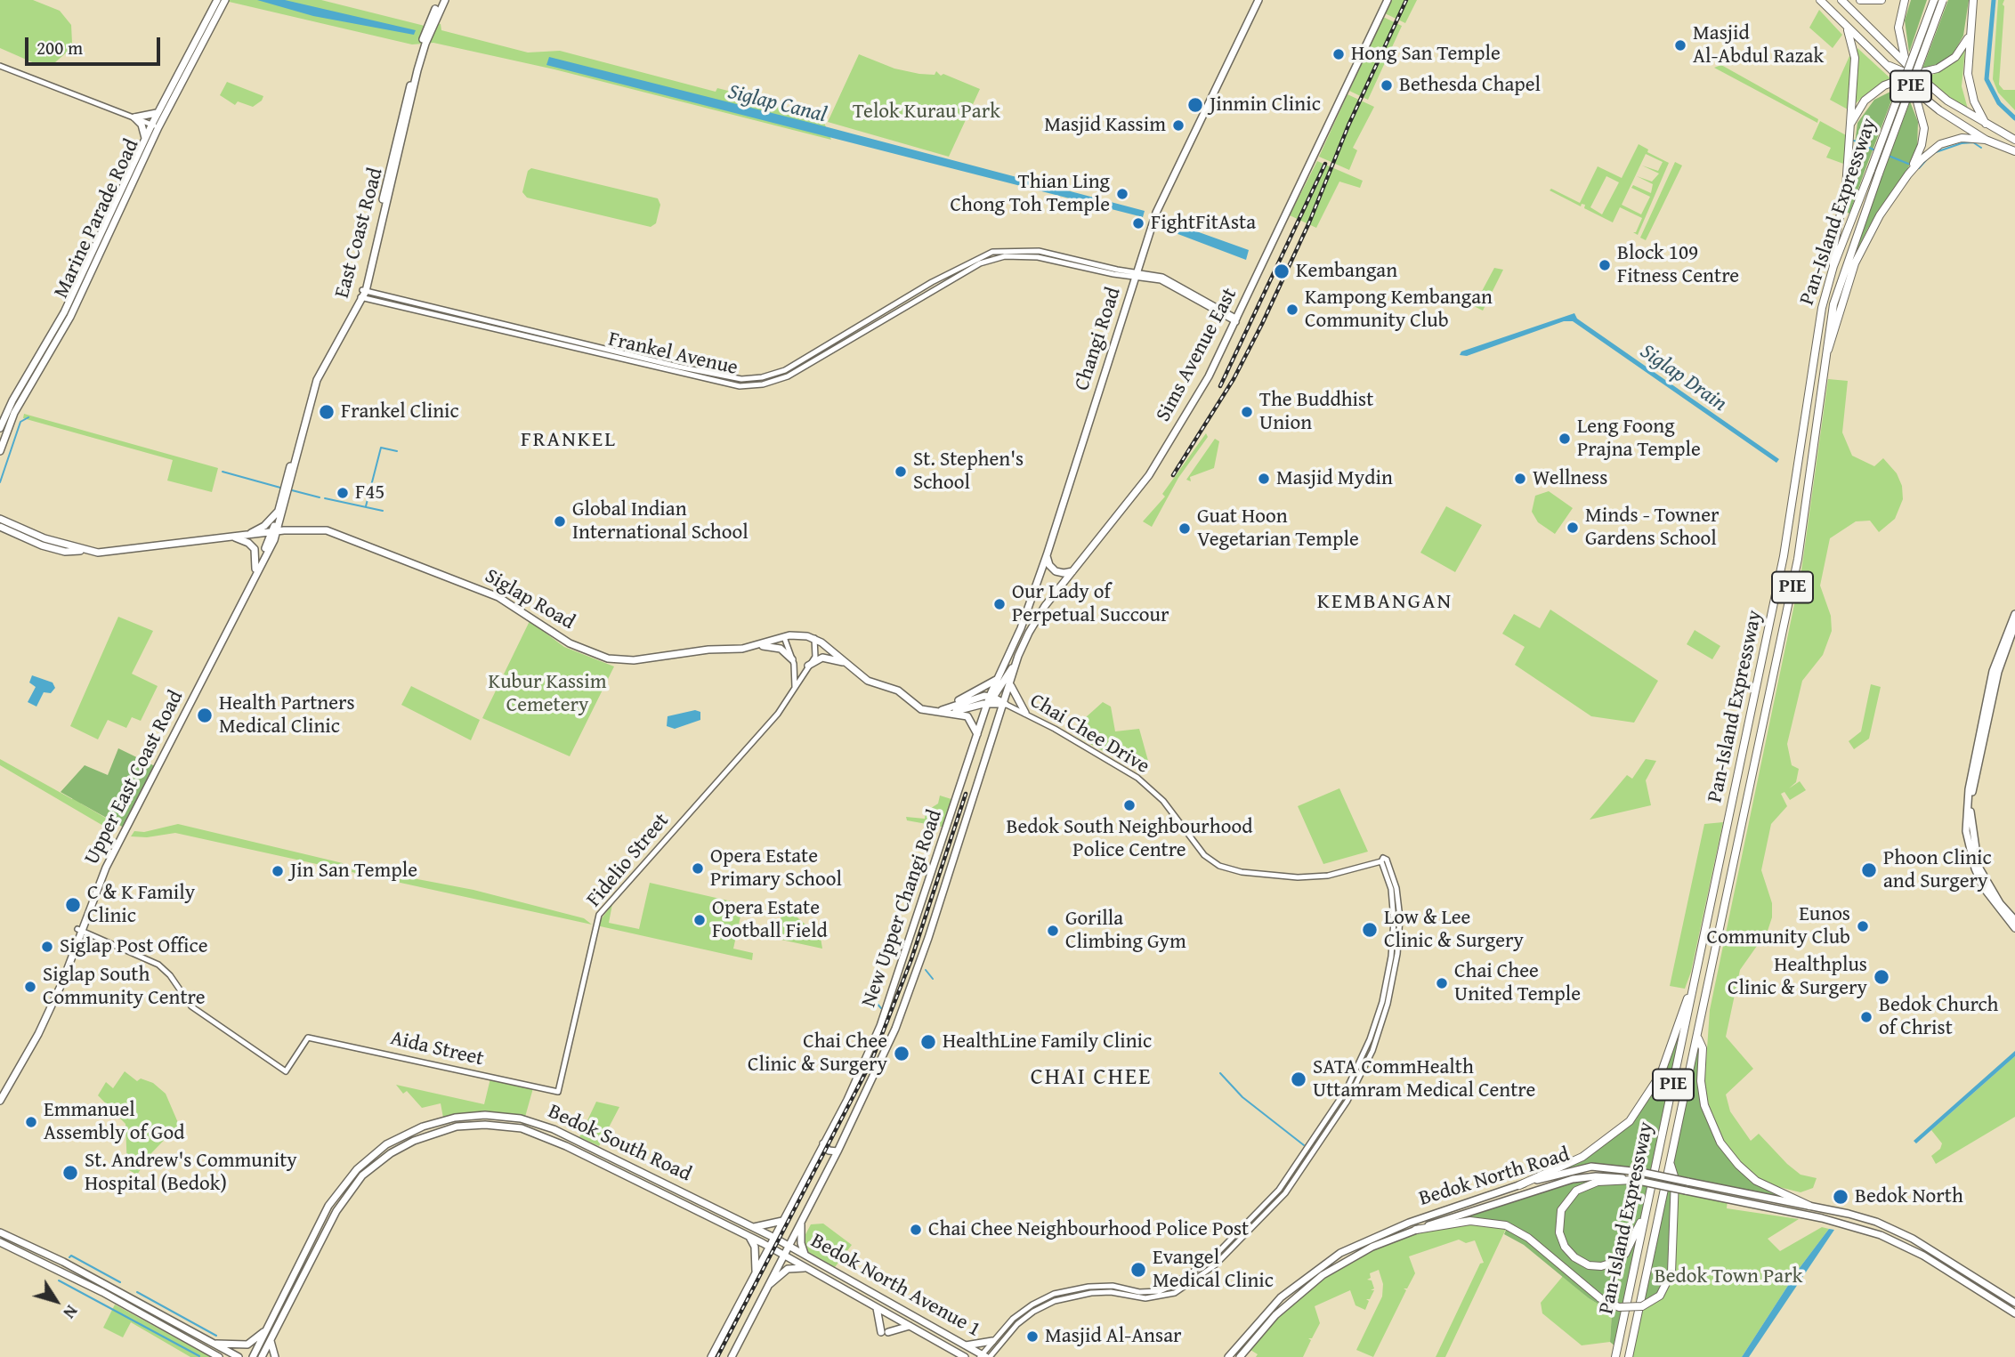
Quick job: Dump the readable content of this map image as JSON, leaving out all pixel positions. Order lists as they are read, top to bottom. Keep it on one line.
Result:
{"streets":{"highway":["PIE","Pan-Island Expressway"],"main road":["Marine Parade Road","East Coast Road","Changi Road","Sims Avenue East","Siglap Road","Upper East Coast Road","New Upper Changi Road","Bedok South Road","Bedok North Road","Bedok North Avenue 1"],"street":["Frankel Avenue","Chai Chee Drive","Fidelio Street","Aida Street"]},"crossings":[["East Coast Road","Frankel Avenue"],["East Coast Road","Siglap Road"],["East Coast Road","Upper East Coast Road"],["Changi Road","Frankel Avenue"],["Changi Road","New Upper Changi Road"],["Frankel Avenue","Sims Avenue East"],["Sims Avenue East","Chai Chee Drive"],["Sims Avenue East","New Upper Changi Road"],["Siglap Road","Fidelio Street"],["Chai Chee Drive","New Upper Changi Road"],["Upper East Coast Road","Aida Street"],["Fidelio Street","Aida Street"],["New Upper Changi Road","Bedok South Road"],["New Upper Changi Road","Bedok North Avenue 1"],["Bedok South Road","Bedok North Avenue 1"]],"districts":["FRANKEL","KEMBANGAN","CHAI CHEE"],"water":["Siglap Canal","Siglap Drain"],"parks":["Telok Kurau Park","Kubur Kassim Cemetery","Bedok Town Park"],"places":["Masjid Al-Abdul Razak","Hong San Temple","Bethesda Chapel","Jinmin Clinic","Masjid Kassim","Thian Ling Chong Toh Temple","FightFitAsta","Block 109 Fitness Centre","Kembangan","Kampong Kembangan Community Club","Frankel Clinic","The Buddhist Union","Leng Foong Prajna Temple","St. Stephen's School","Masjid Mydin","Wellness","F45","Global Indian International School","Minds - Towner Gardens School","Guat Hoon Vegetarian Temple","Our Lady of Perpetual Succour","Health Partners Medical Clinic","Bedok South Neighbourhood Police Centre","Opera Estate Primary School","Phoon Clinic and Surgery","Jin San Temple","C & K Family Clinic","Opera Estate Football Field","Eunos Community Club","Low & Lee Clinic & Surgery","Gorilla Climbing Gym","Siglap Post Office","Healthplus Clinic & Surgery","Chai Chee United Temple","Siglap South Community Centre","Bedok Church of Christ","HealthLine Family Clinic","Chai Chee Clinic & Surgery","SATA CommHealth Uttamram Medical Centre","Emmanuel Assembly of God","St. Andrew's Community Hospital (Bedok)","Bedok North","Chai Chee Neighbourhood Police Post","Evangel Medical Clinic","Masjid Al-Ansar"],"scale_bar":"200 m","north":"bottom right"}
